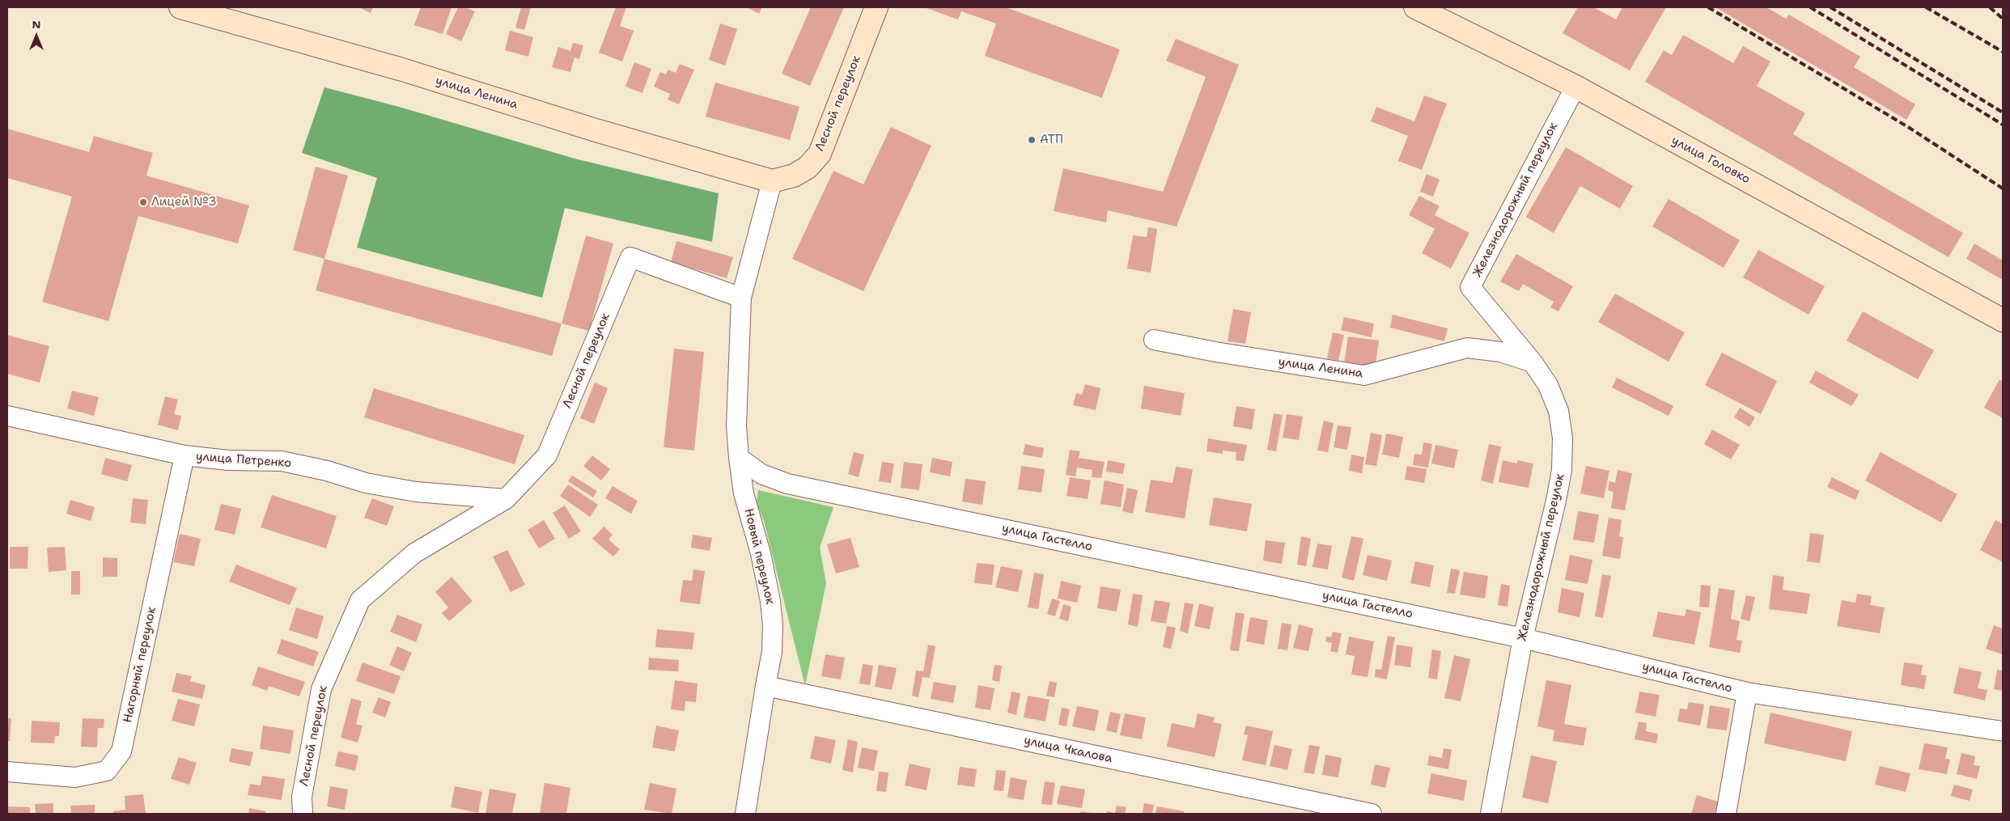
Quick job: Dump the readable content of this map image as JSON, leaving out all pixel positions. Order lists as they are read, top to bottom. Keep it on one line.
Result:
{"streets":{"street":["улица Ленина","Лесной переулок","улица Головко","Железнодорожный переулок","улица Петренко","улица Гастелло","Новый переулок","Нагорный переулок","улица Чкалова"]},"crossings":[["улица Ленина","Лесной переулок"],["улица Ленина","Железнодорожный переулок"],["Лесной переулок","улица Петренко"],["Лесной переулок","Новый переулок"],["улица Головко","Железнодорожный переулок"],["Железнодорожный переулок","улица Гастелло"],["улица Петренко","Нагорный переулок"],["улица Гастелло","Новый переулок"],["Новый переулок","улица Чкалова"]],"places":["АТП","Лицей №3"],"north":"top"}
